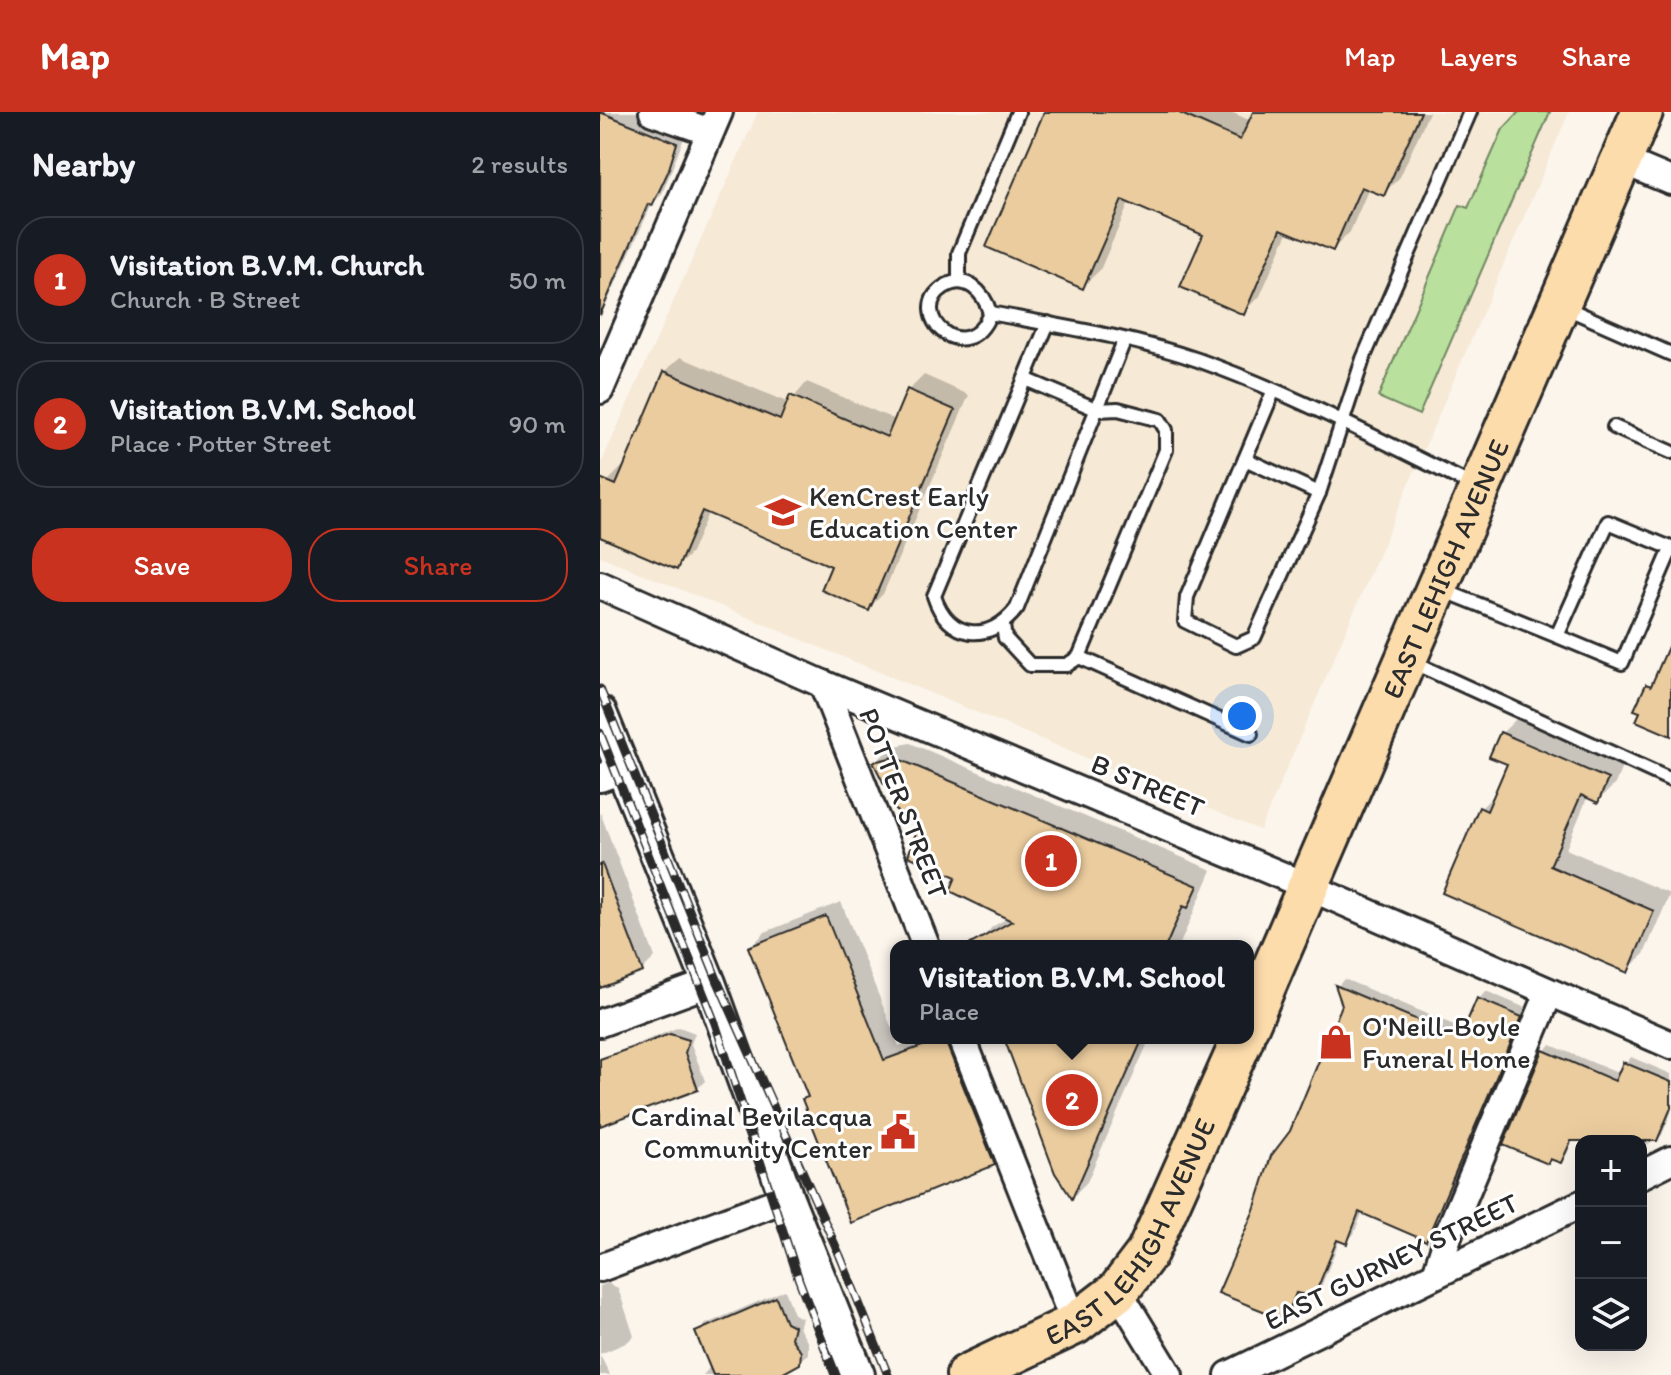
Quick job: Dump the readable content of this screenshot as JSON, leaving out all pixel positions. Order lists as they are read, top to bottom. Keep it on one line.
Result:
{"streets":{"main road":["EAST LEHIGH AVENUE"],"street":["B STREET","POTTER STREET","EAST GURNEY STREET"]},"crossings":[["EAST LEHIGH AVENUE","B STREET"],["B STREET","POTTER STREET"]],"places":{"school or university":["KenCrest Early Education Center"],"shop":["O'Neill-Boyle Funeral Home"],"public building":["Cardinal Bevilacqua Community Center"]},"page":{"header":"Map","nav":["Map","Layers","Share"],"heading":["Nearby","2 results"],"list":[{"mark":"1","name":"Visitation B.V.M. Church","note":"Church · B Street","value":"50 m"},{"mark":"2","name":"Visitation B.V.M. School","note":"Place · Potter Street","value":"90 m"}],"buttons":["Save","Share"],"pins":["1","2"],"popup":["Visitation B.V.M. School","Place"],"map_buttons":["+","−"]}}
